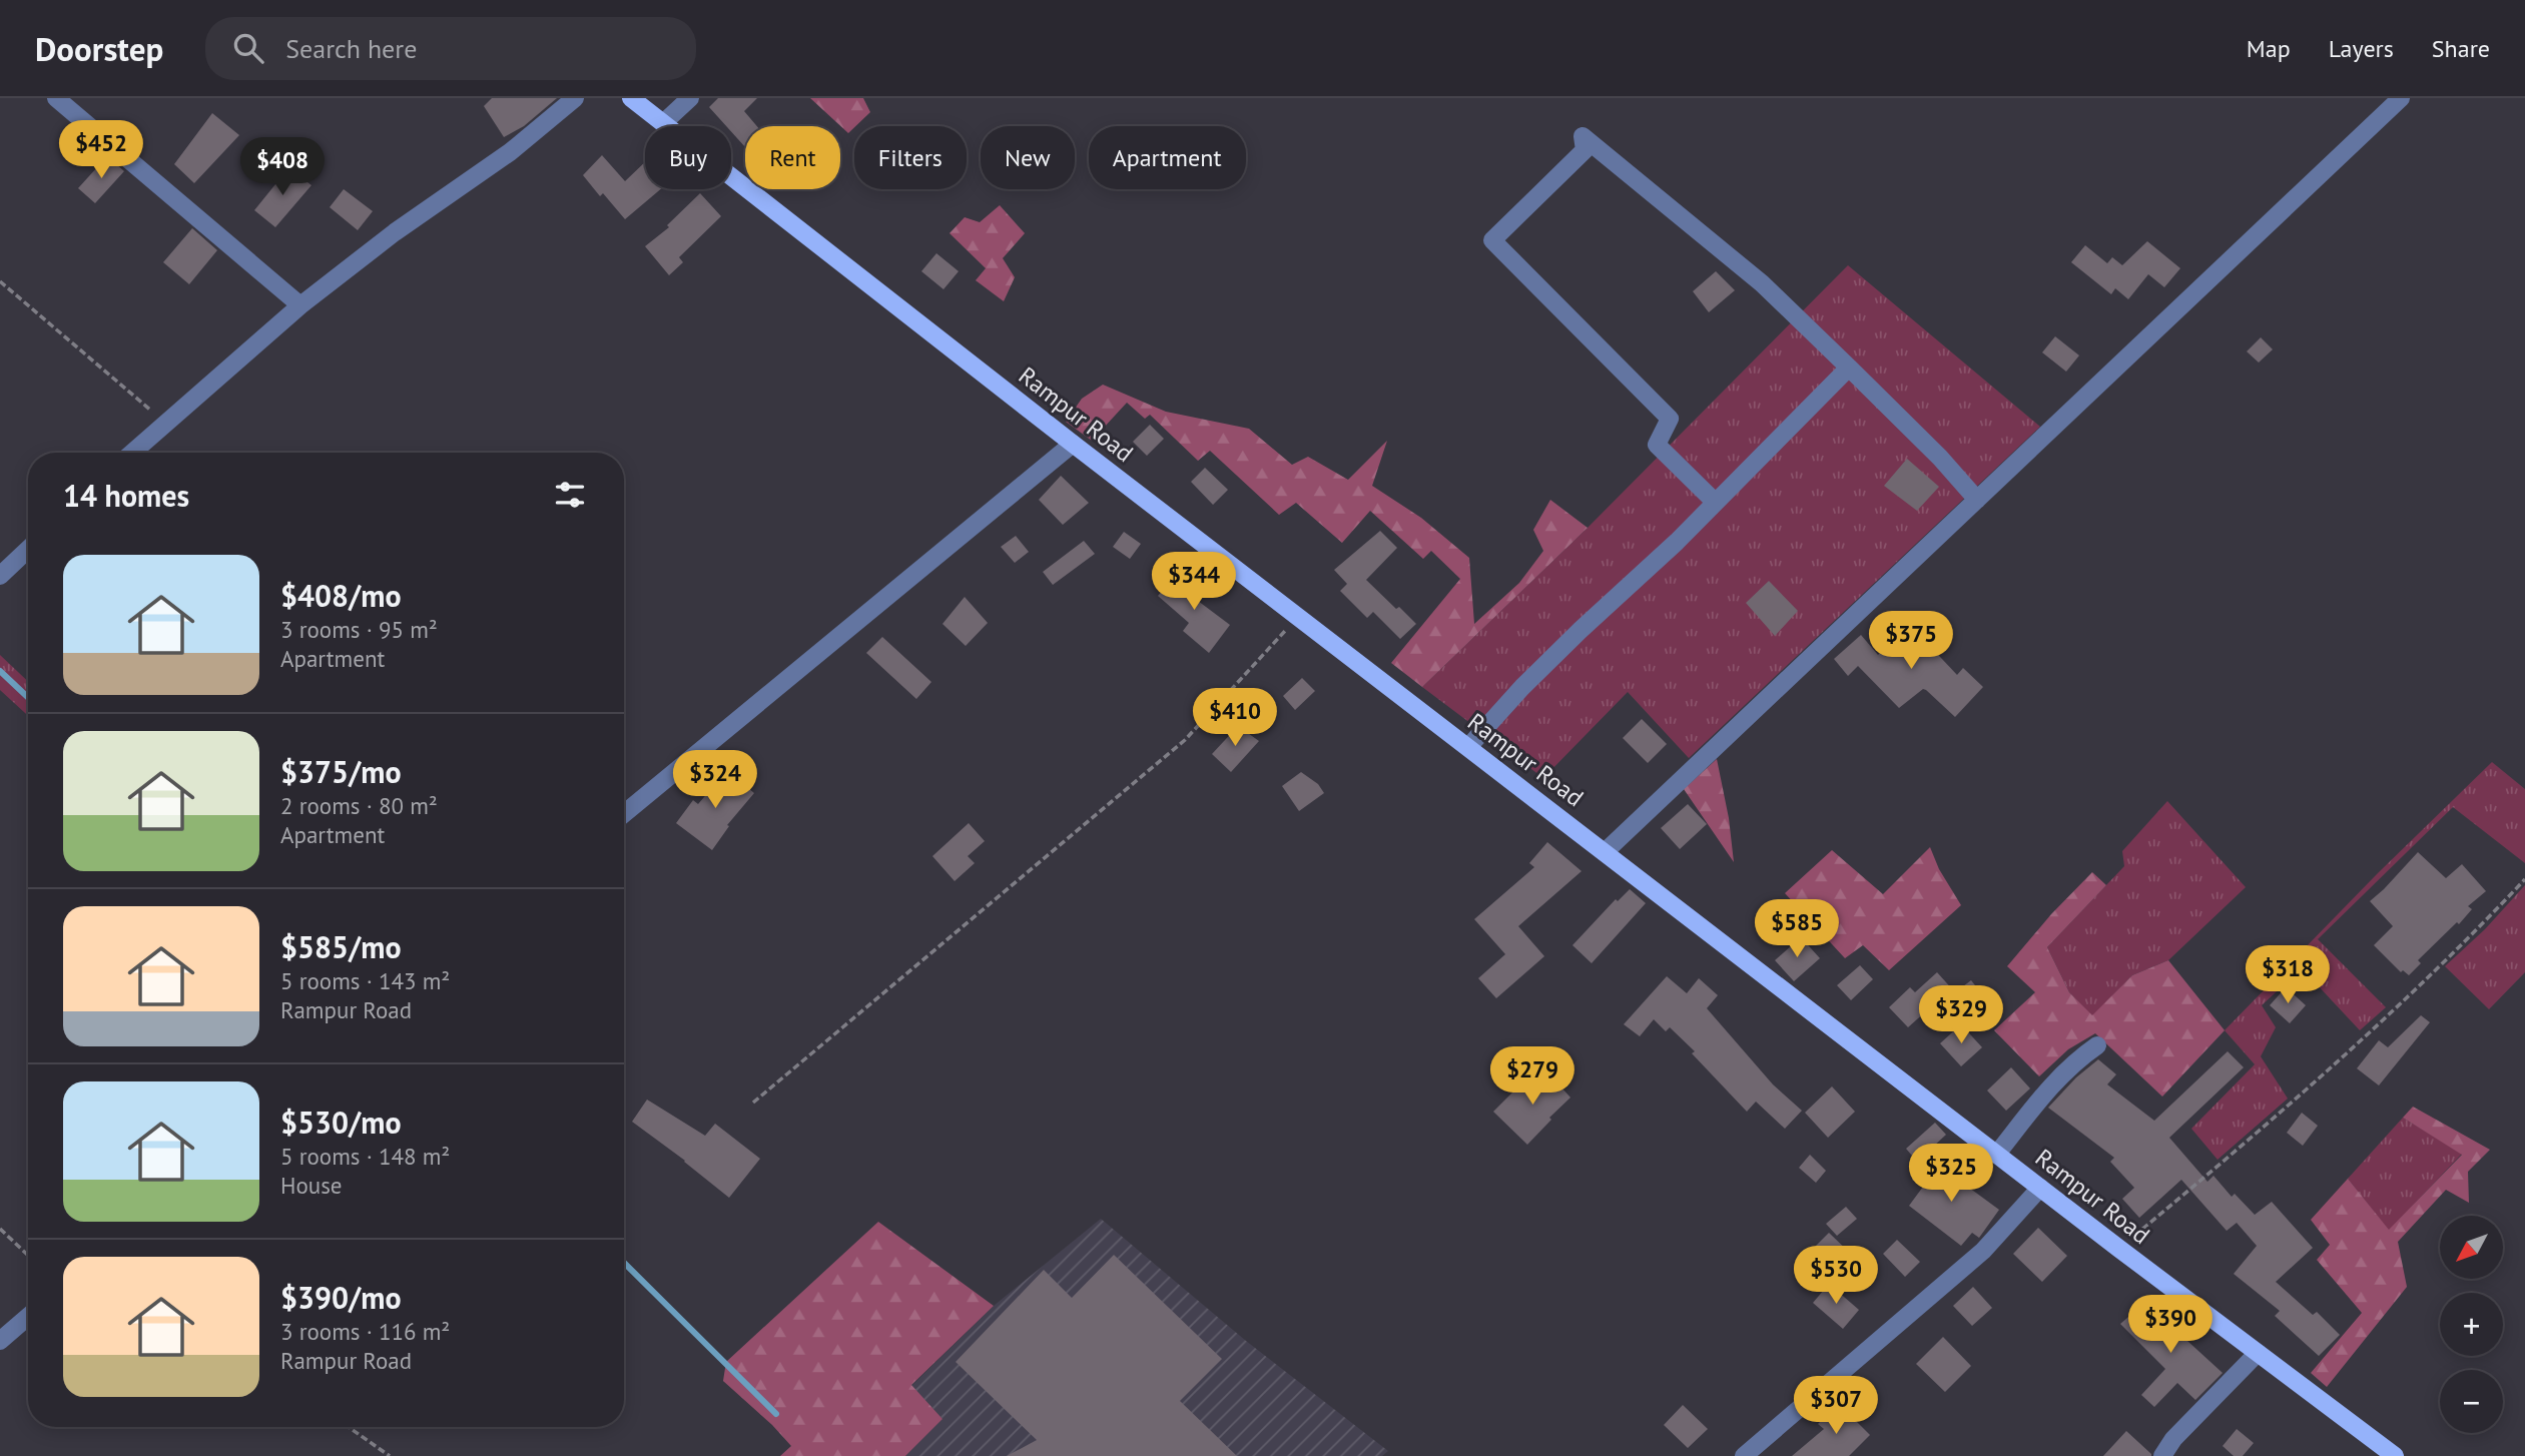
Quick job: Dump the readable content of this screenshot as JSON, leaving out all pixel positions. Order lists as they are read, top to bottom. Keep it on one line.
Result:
{"streets":{"main road":["Rampur Road"]},"north":"bottom left","page":{"header":"Doorstep","search":"Search here","nav":["Map","Layers","Share"],"price":["$452","$408","$344","$375","$410","$324","$585","$318","$329","$279","$325","$530","$390","$307"],"chip":["Buy","Rent","Filters","New","Apartment"],"heading":"14 homes","list":[{"name":"$408/mo","note":"3 rooms · 95 m² · Apartment"},{"name":"$375/mo","note":"2 rooms · 80 m² · Apartment"},{"name":"$585/mo","note":"5 rooms · 143 m² · Rampur Road"},{"name":"$530/mo","note":"5 rooms · 148 m² · House"},{"name":"$390/mo","note":"3 rooms · 116 m² · Rampur Road"}],"map_buttons":["+","−"]}}
